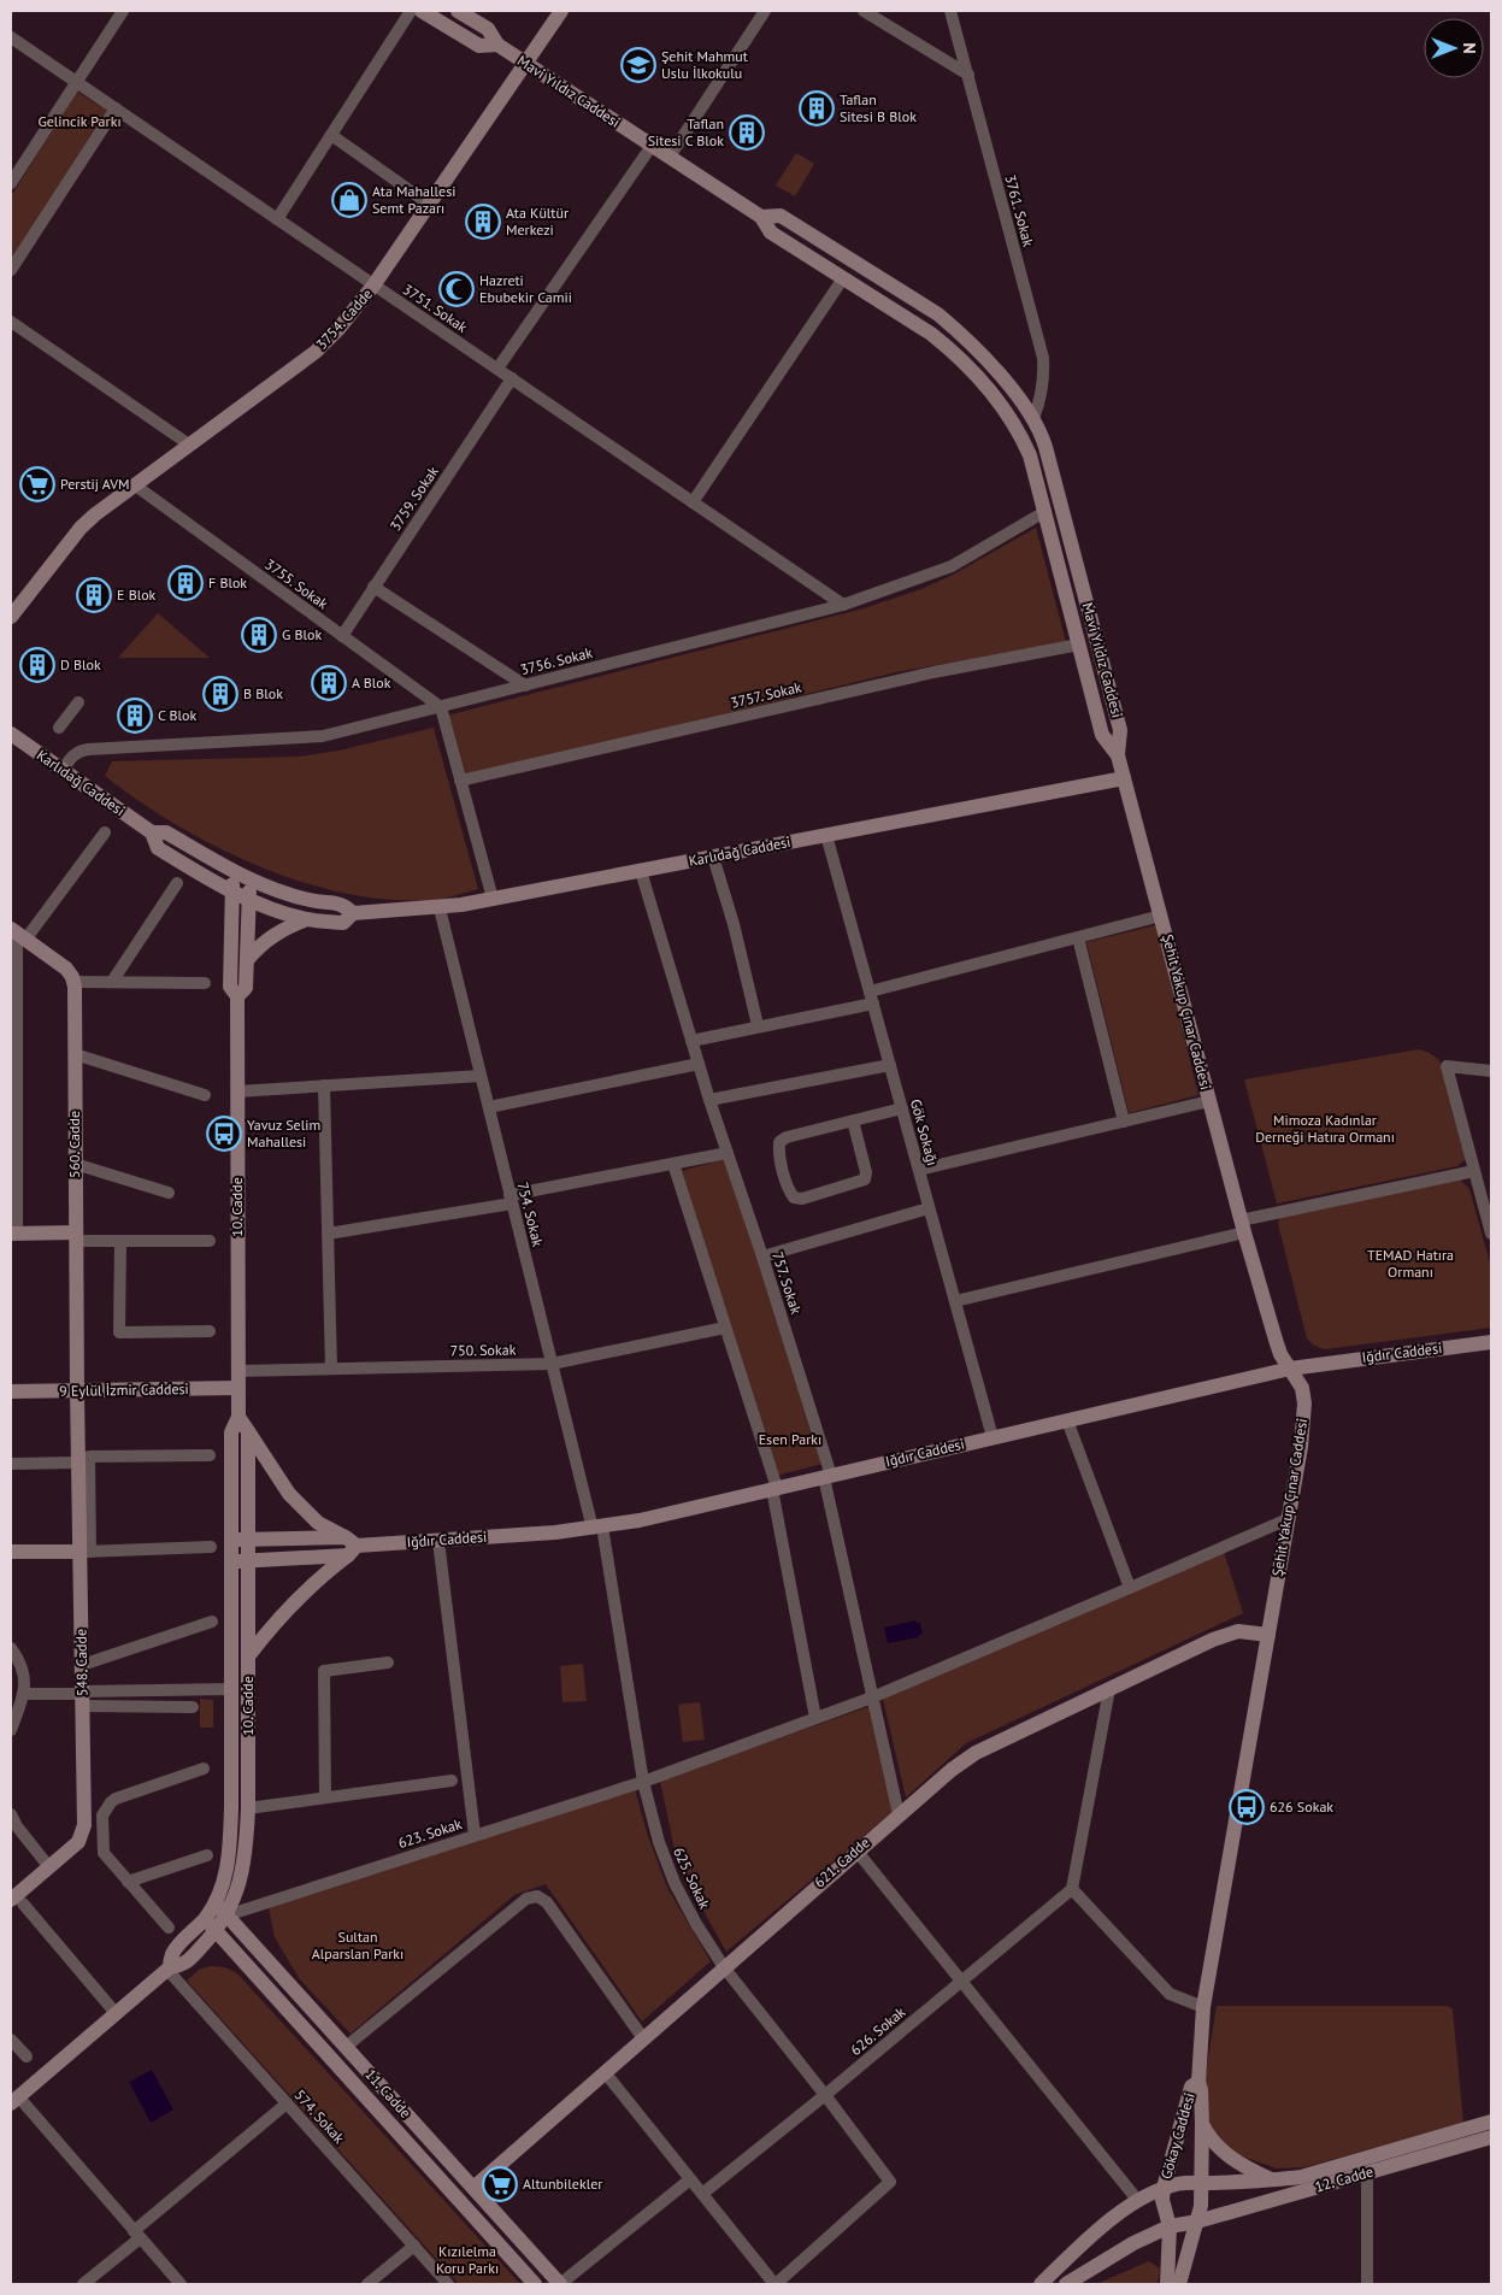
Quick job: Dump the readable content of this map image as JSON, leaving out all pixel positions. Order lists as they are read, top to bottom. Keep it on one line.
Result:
{"streets":{"main road":["Mavi Yıldız Caddesi","3754. Cadde","Karlıdağ Caddesi","Şehit Yakup Çınar Caddesi","560. Cadde","10. Cadde","Iğdır Caddesi","9 Eylül İzmir Caddesi","548. Cadde","621. Cadde","11. Cadde","Gökay Caddesi","12. Cadde"],"street":["3761. Sokak","3751. Sokak","3759. Sokak","3755. Sokak","3756. Sokak","3757. Sokak","Gök Sokağı","754. Sokak","757. Sokak","750. Sokak","623. Sokak","625. Sokak","626. Sokak","574. Sokak"]},"crossings":[["Mavi Yıldız Caddesi","3761. Sokak"],["Mavi Yıldız Caddesi","3754. Cadde"],["Mavi Yıldız Caddesi","3756. Sokak"],["Mavi Yıldız Caddesi","3757. Sokak"],["Mavi Yıldız Caddesi","Şehit Yakup Çınar Caddesi"],["3751. Sokak","3754. Cadde"],["3751. Sokak","3759. Sokak"],["3751. Sokak","3756. Sokak"],["3754. Cadde","3755. Sokak"],["3759. Sokak","3755. Sokak"],["3755. Sokak","3756. Sokak"],["3756. Sokak","Karlıdağ Caddesi"],["Karlıdağ Caddesi","Şehit Yakup Çınar Caddesi"],["Karlıdağ Caddesi","Gök Sokağı"],["Karlıdağ Caddesi","10. Cadde"],["Karlıdağ Caddesi","754. Sokak"],["Karlıdağ Caddesi","757. Sokak"],["Şehit Yakup Çınar Caddesi","Iğdır Caddesi"],["Şehit Yakup Çınar Caddesi","623. Sokak"],["Şehit Yakup Çınar Caddesi","621. Cadde"],["Şehit Yakup Çınar Caddesi","Gökay Caddesi"],["Gök Sokağı","Iğdır Caddesi"],["560. Cadde","9 Eylül İzmir Caddesi"],["560. Cadde","548. Cadde"],["10. Cadde","750. Sokak"],["10. Cadde","Iğdır Caddesi"],["10. Cadde","9 Eylül İzmir Caddesi"],["10. Cadde","623. Sokak"],["10. Cadde","11. Cadde"],["10. Cadde","574. Sokak"],["754. Sokak","750. Sokak"],["754. Sokak","Iğdır Caddesi"],["754. Sokak","625. Sokak"],["757. Sokak","Iğdır Caddesi"],["757. Sokak","623. Sokak"],["757. Sokak","621. Cadde"],["Iğdır Caddesi","625. Sokak"],["9 Eylül İzmir Caddesi","548. Cadde"],["623. Sokak","625. Sokak"],["623. Sokak","11. Cadde"],["621. Cadde","625. Sokak"],["621. Cadde","11. Cadde"],["625. Sokak","626. Sokak"],["Gökay Caddesi","12. Cadde"]],"parks":["Gelincik Parkı","Mimoza Kadınlar Derneği Hatıra Ormanı","TEMAD Hatıra Ormanı","Esen Parkı","Sultan Alparslan Parkı","Kızılelma Koru Parkı"],"places":{"school or university":["Şehit Mahmut Uslu İlkokulu"],"building":["Taflan Sitesi B Blok","Taflan Sitesi C Blok","Ata Kültür Merkezi","F Blok","E Blok","G Blok","D Blok","A Blok","B Blok","C Blok"],"shop":["Ata Mahallesi Semt Pazarı"],"mosque":["Hazreti Ebubekir Camii"],"supermarket":["Perstij AVM","Altunbilekler"],"bus stop":["Yavuz Selim Mahallesi","626 Sokak"]},"north":"right"}
